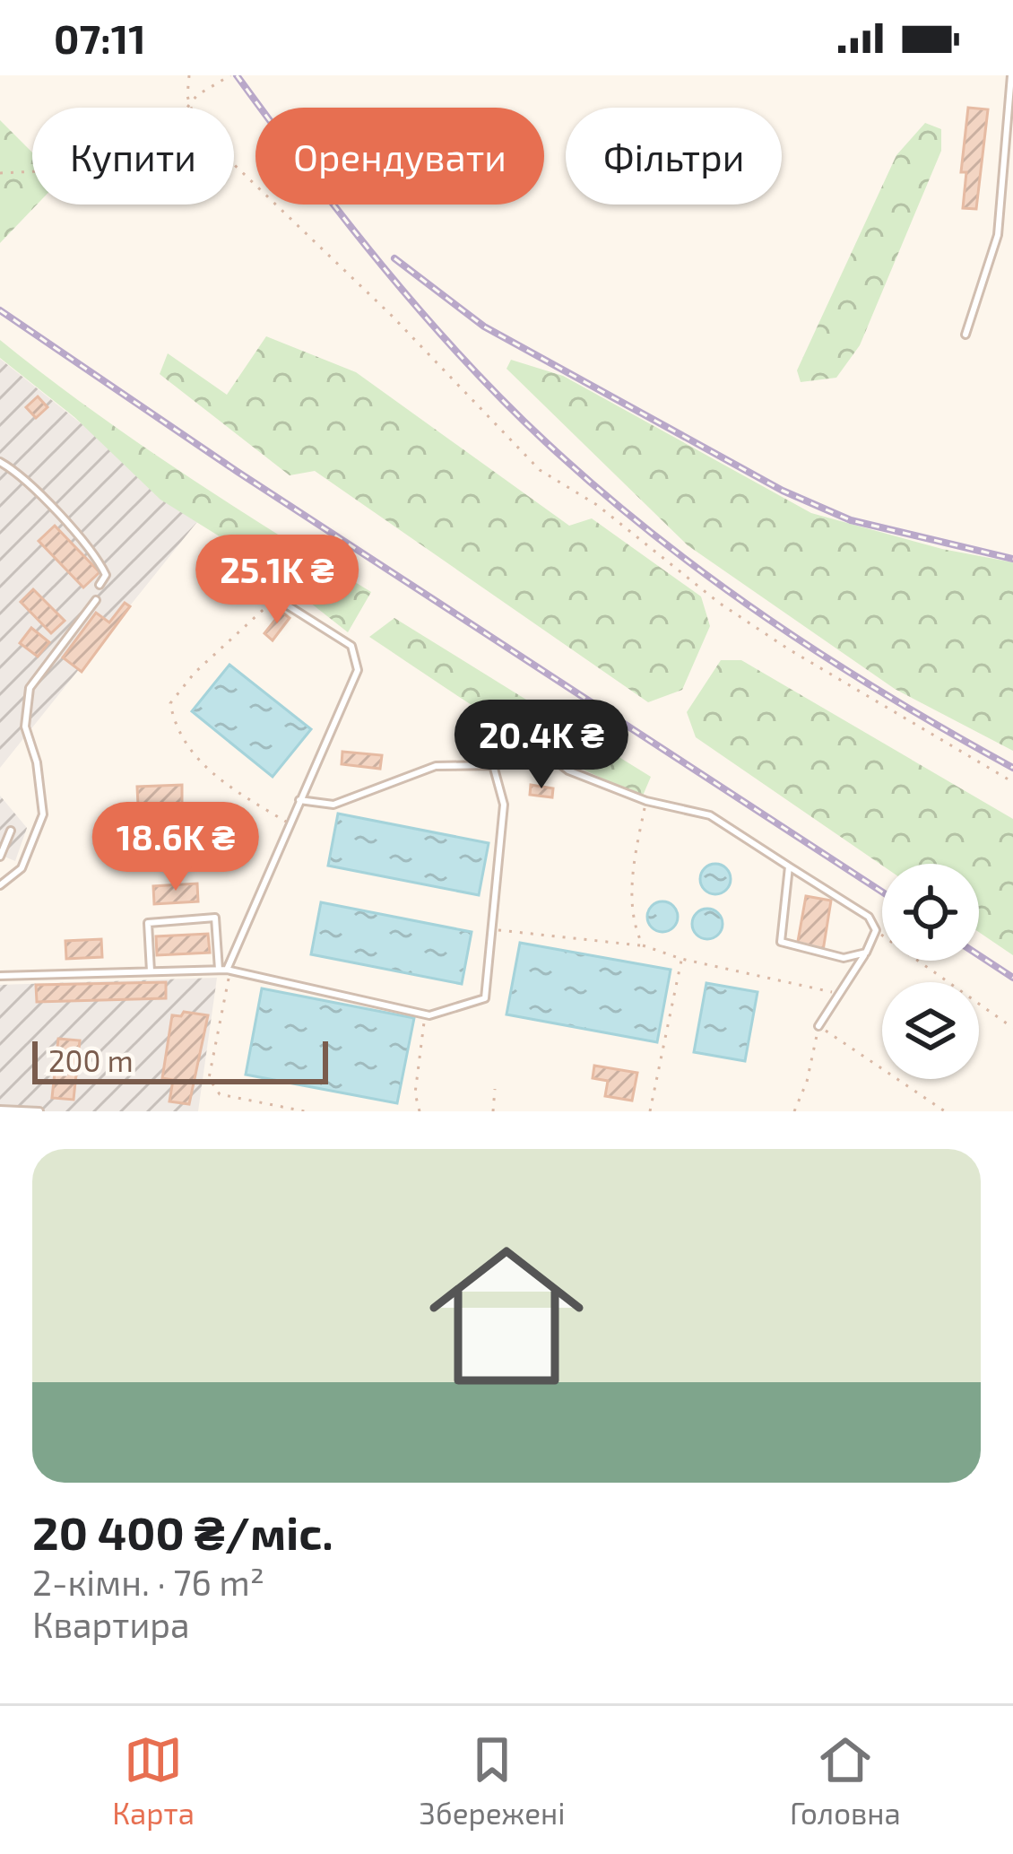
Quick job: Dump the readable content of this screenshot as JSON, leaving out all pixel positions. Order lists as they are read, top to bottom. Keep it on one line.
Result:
{"scale_bar":"200 m","page":{"status":"07:11","chip":["Купити","Орендувати","Фільтри"],"price":["25.1K ₴","20.4K ₴","18.6K ₴"],"scale":"200 m","list":[{"name":"20 400 ₴/міс.","note":"2-кімн. · 76 m² · Квартира"}],"tabs":["Карта","Збережені","Головна"]}}
